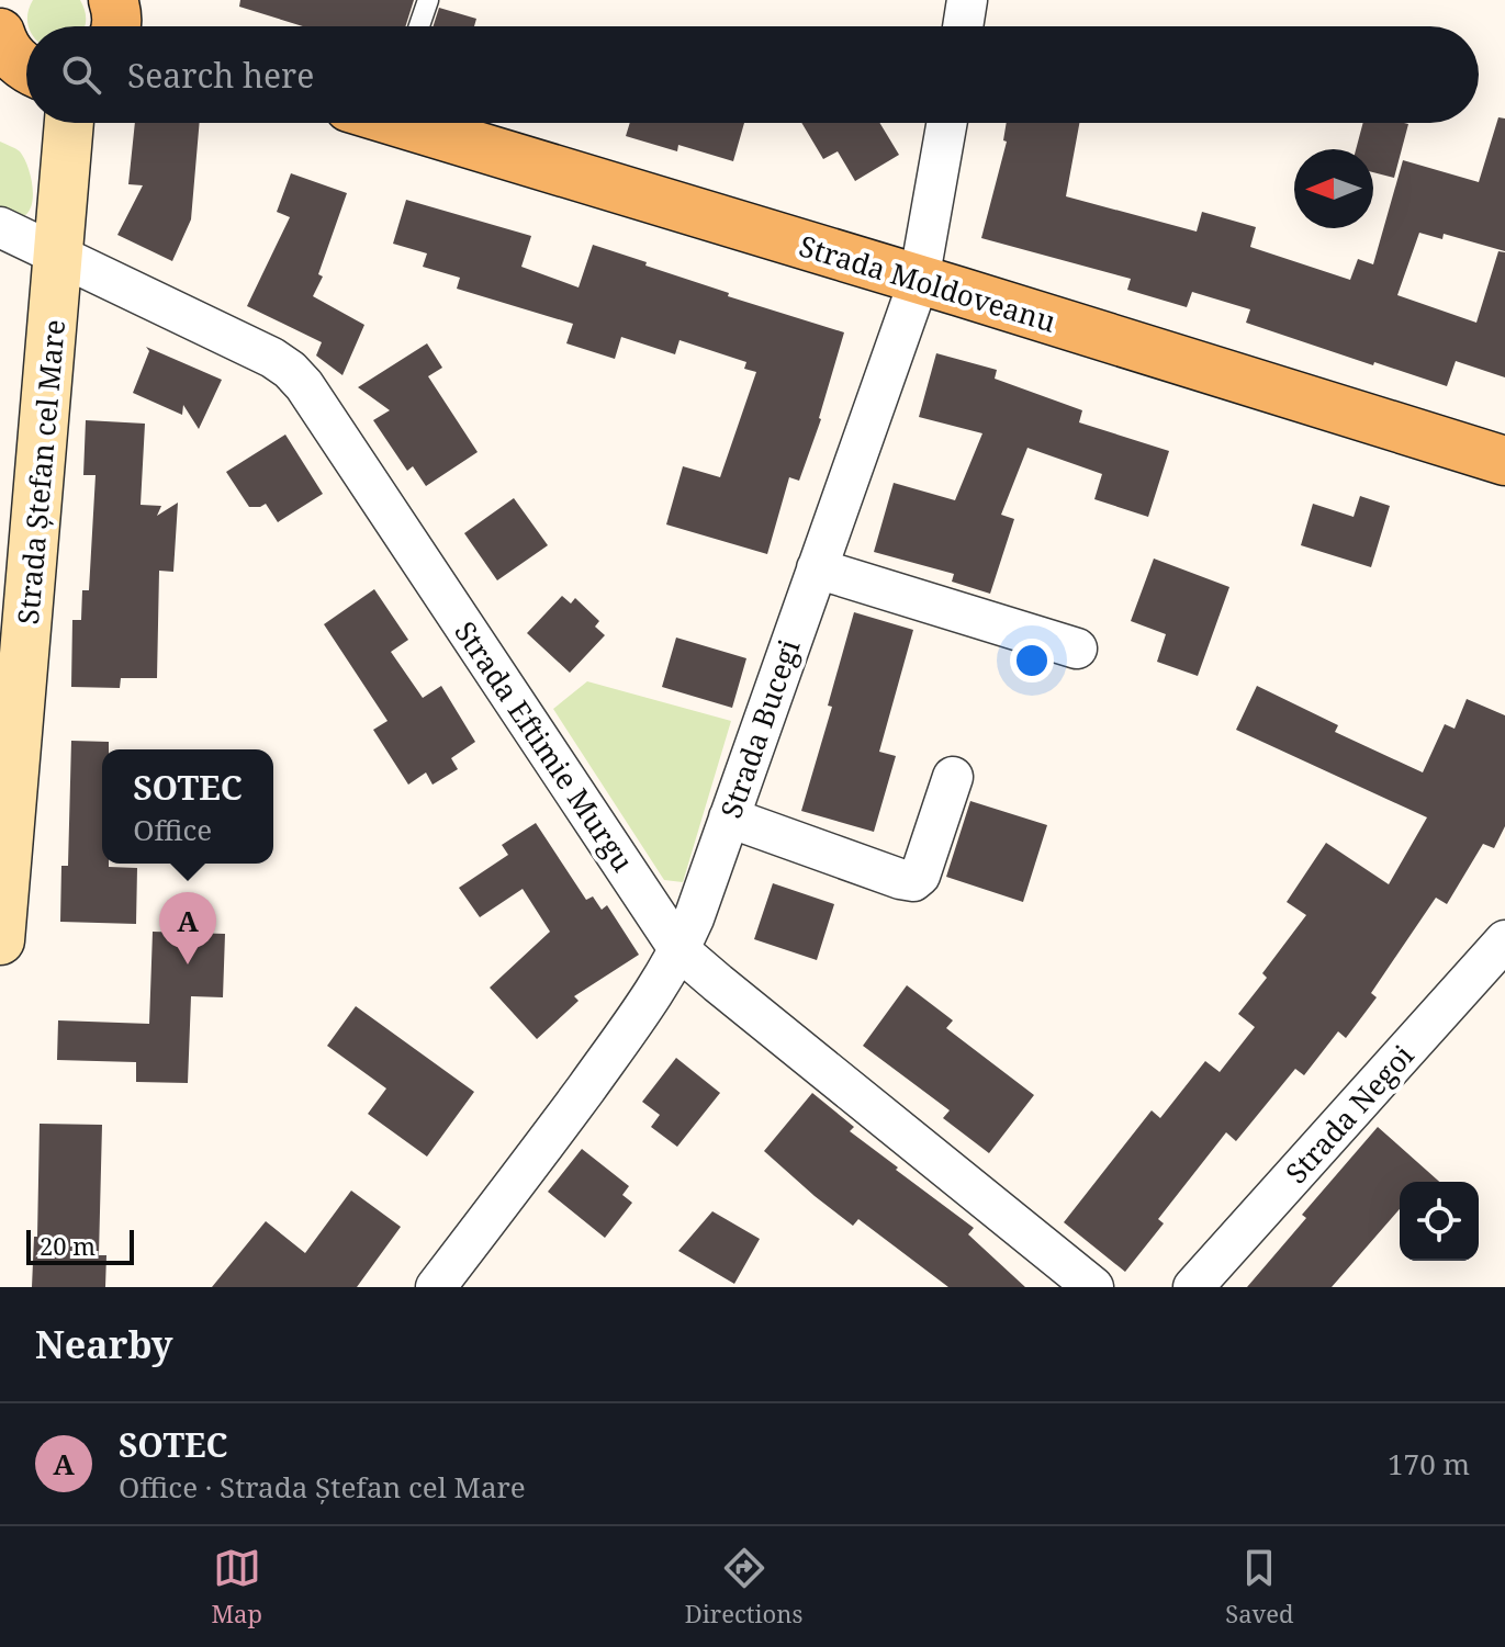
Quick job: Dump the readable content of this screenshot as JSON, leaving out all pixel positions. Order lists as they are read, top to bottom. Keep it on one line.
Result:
{"streets":{"main road":["Strada Moldoveanu","Strada Ștefan cel Mare"],"street":["Strada Bucegi","Strada Eftimie Murgu","Strada Negoi"]},"crossings":[["Strada Moldoveanu","Strada Bucegi"],["Strada Ștefan cel Mare","Strada Eftimie Murgu"],["Strada Bucegi","Strada Eftimie Murgu"]],"scale_bar":"20 m","north":"left","page":{"search":"Search here","popup":["SOTEC","Office"],"pins":"A","scale":"20 m","heading":"Nearby","list":[{"mark":"A","name":"SOTEC","note":"Office · Strada Ștefan cel Mare","value":"170 m"}],"nav":["Map","Directions","Saved"]}}
